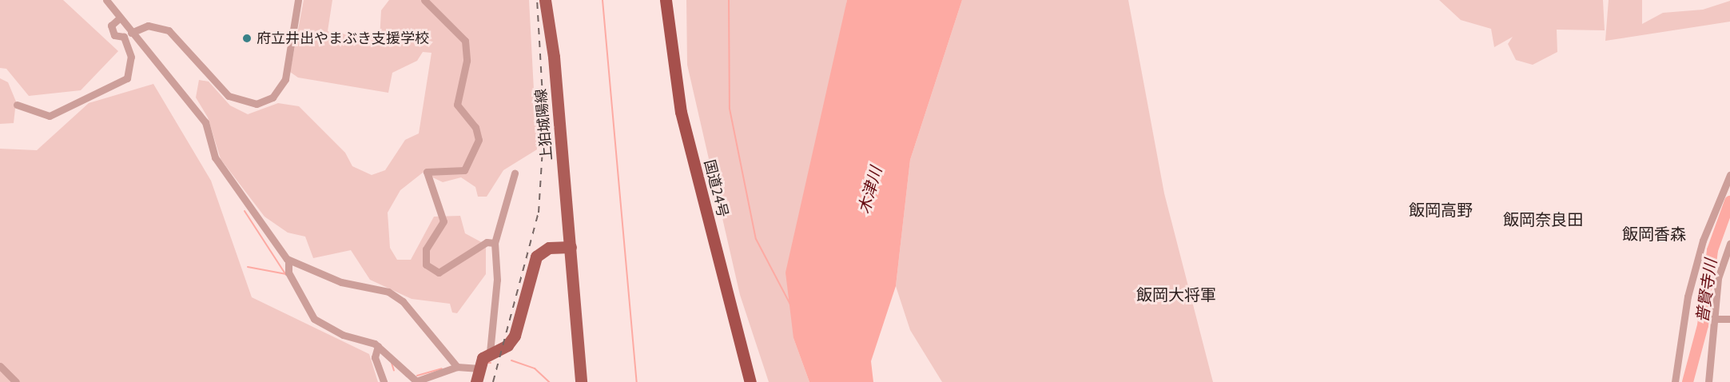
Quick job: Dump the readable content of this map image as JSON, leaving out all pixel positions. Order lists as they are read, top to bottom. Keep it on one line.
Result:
{"streets":{"highway":["国道24号"],"main road":["上狛城陽線"]},"districts":["飯岡高野","飯岡奈良田","飯岡香森","飯岡大将軍"],"water":["木津川","普賢寺川"],"places":["府立井出やまぶき支援学校"]}
